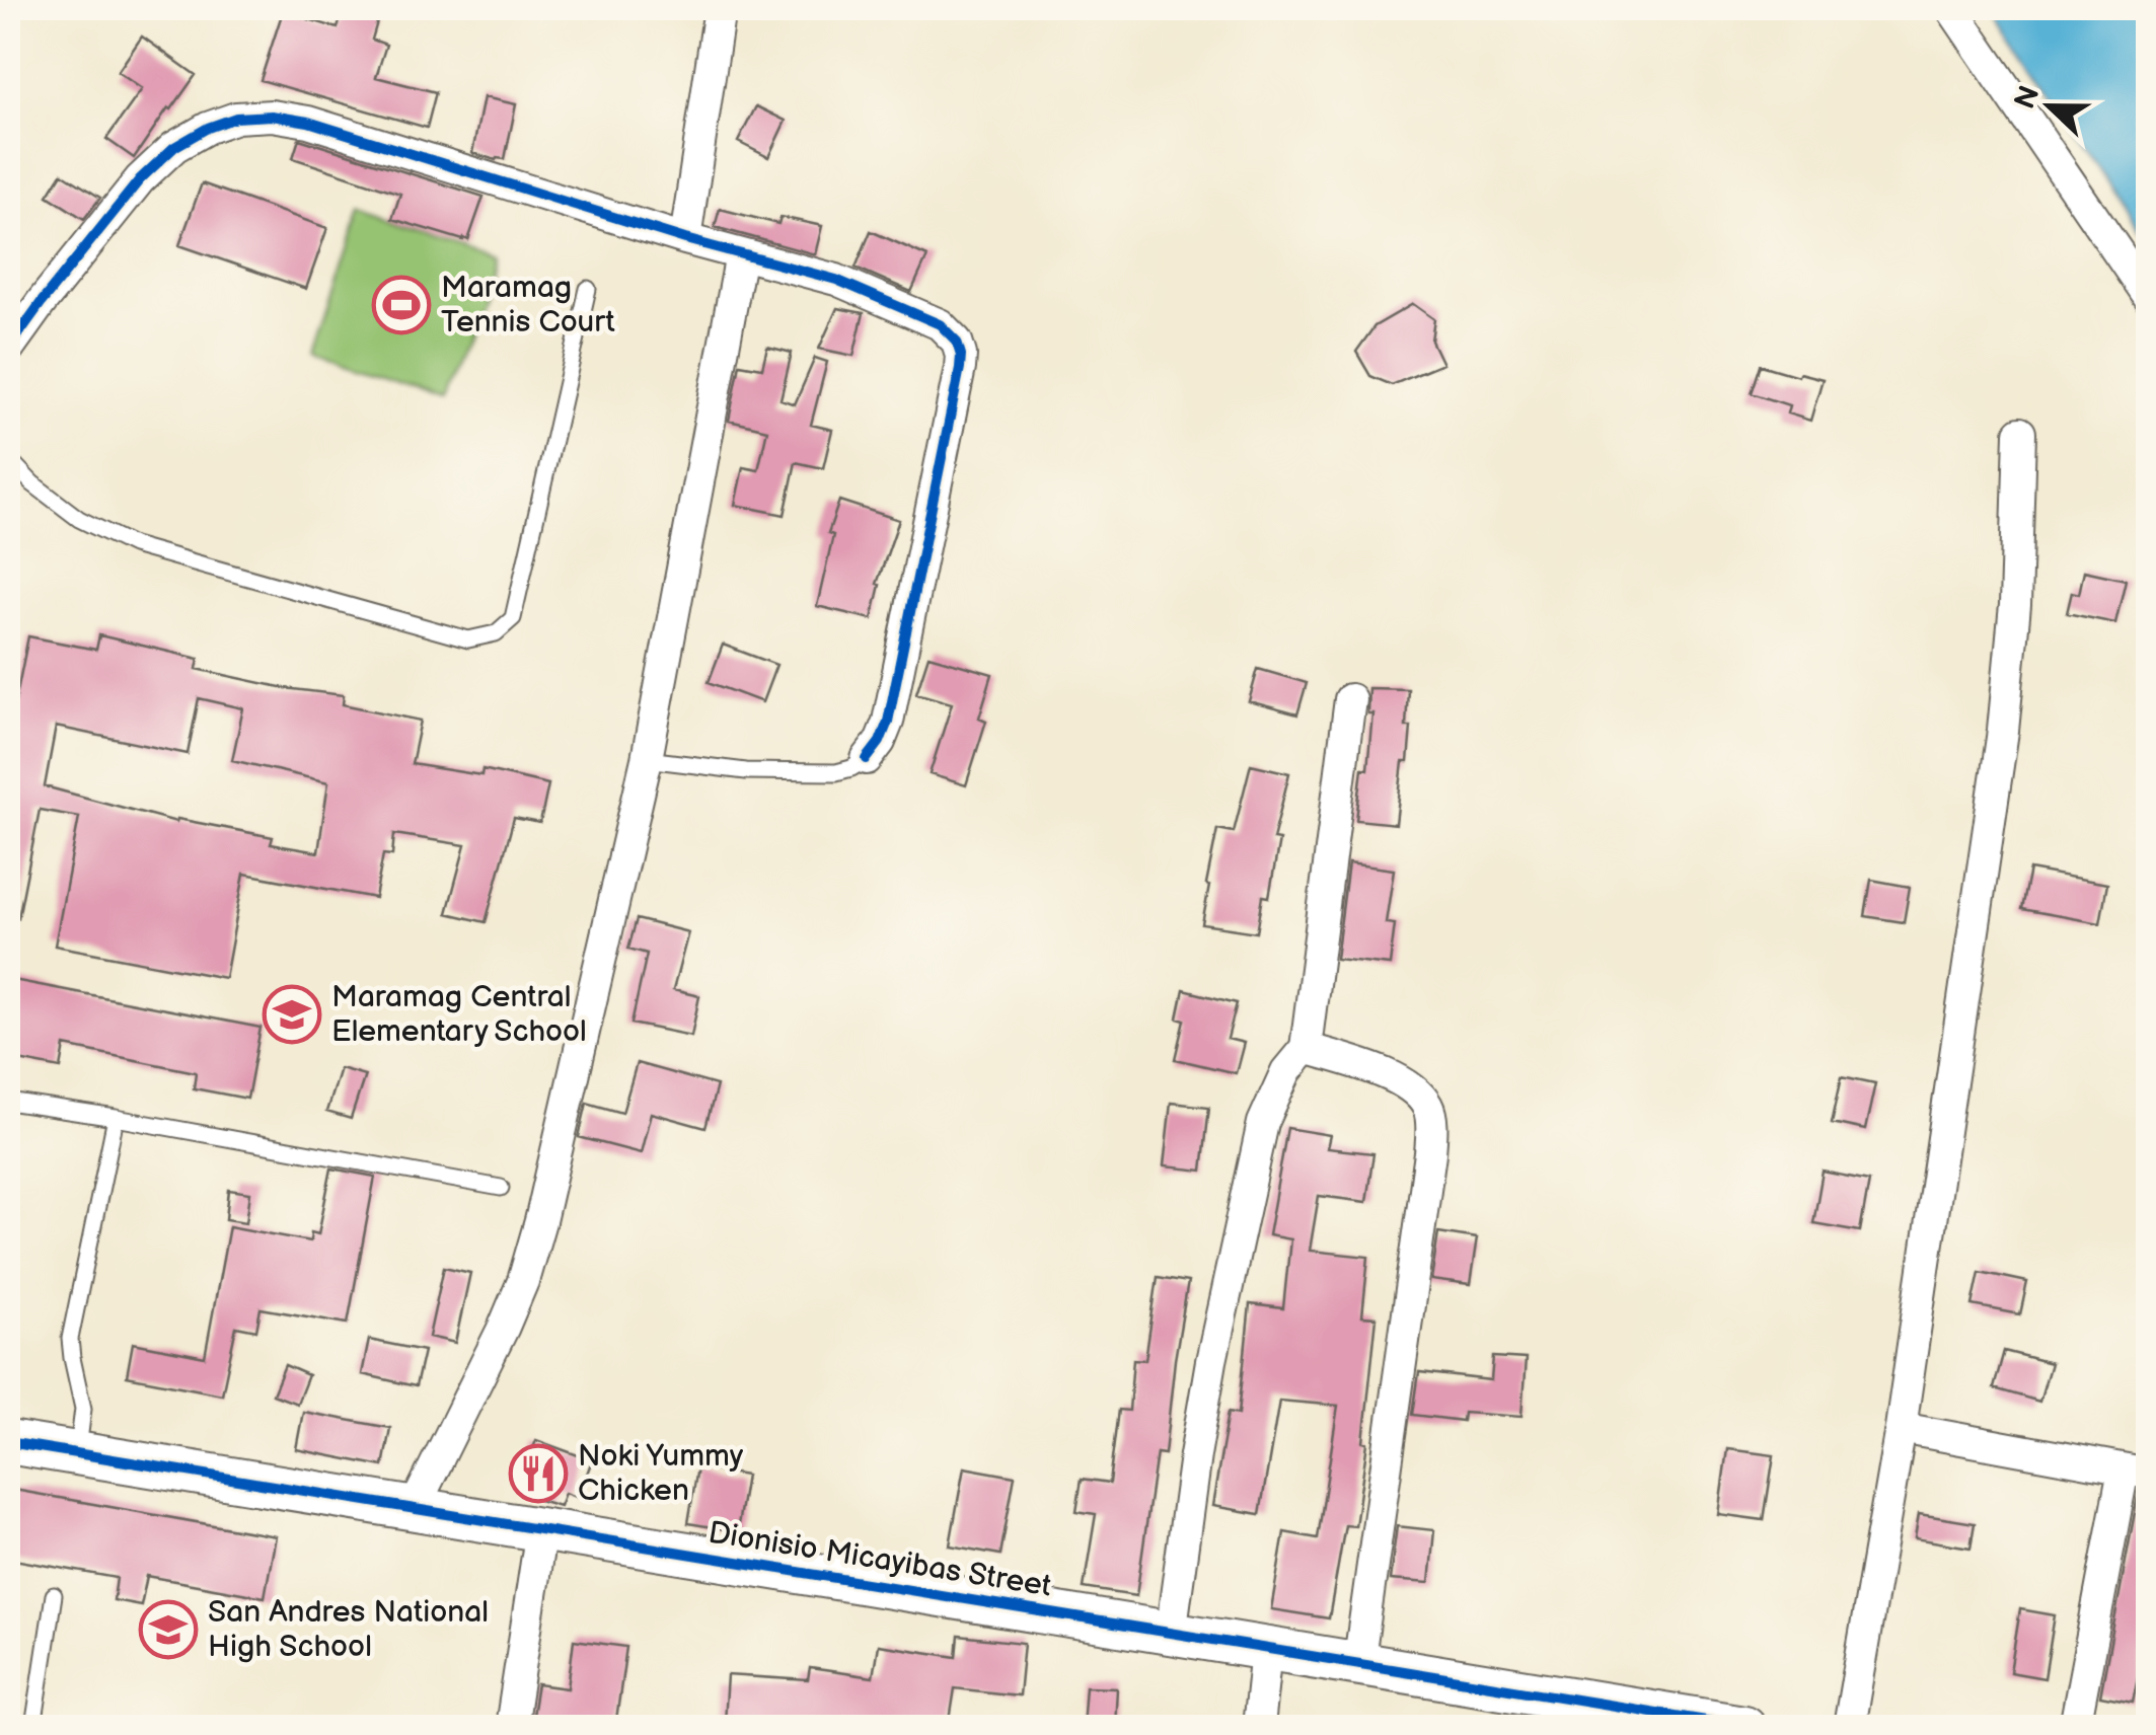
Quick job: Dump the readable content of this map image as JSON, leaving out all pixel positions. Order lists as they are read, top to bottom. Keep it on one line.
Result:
{"streets":{"street":["Dionisio Micayibas Street"]},"places":{"sports":["Maramag Tennis Court"],"school or university":["Maramag Central Elementary School","San Andres National High School"],"restaurant":["Noki Yummy Chicken"]},"north":"left"}
